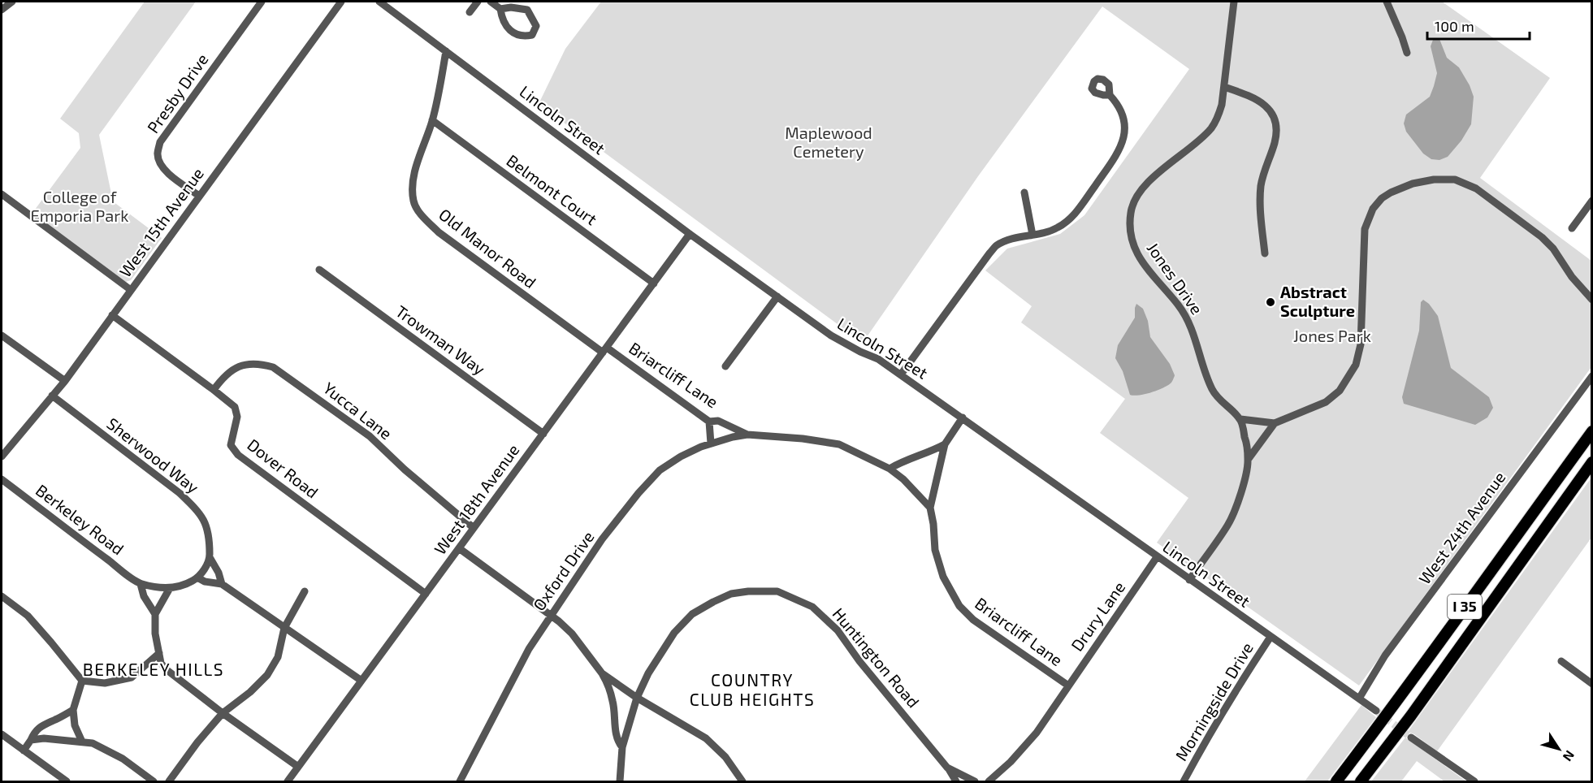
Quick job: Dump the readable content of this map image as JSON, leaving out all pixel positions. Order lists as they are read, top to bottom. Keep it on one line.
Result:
{"streets":{"highway":["I 35"],"street":["Presby Drive","Lincoln Street","Belmont Court","West 15th Avenue","Old Manor Road","Jones Drive","Trowman Way","Briarcliff Lane","Yucca Lane","Sherwood Way","Dover Road","West 18th Avenue","Berkeley Road","West 24th Avenue","Oxford Drive","Drury Lane","Huntington Road","Morningside Drive"]},"crossings":[["Presby Drive","West 15th Avenue"],["Lincoln Street","Old Manor Road"],["Lincoln Street","West 18th Avenue"],["Lincoln Street","West 24th Avenue"],["Lincoln Street","Drury Lane"],["Lincoln Street","Morningside Drive"],["Belmont Court","Old Manor Road"],["Belmont Court","West 18th Avenue"],["West 15th Avenue","Sherwood Way"],["West 15th Avenue","Dover Road"],["Old Manor Road","Briarcliff Lane"],["Old Manor Road","West 18th Avenue"],["Trowman Way","West 18th Avenue"],["Briarcliff Lane","West 18th Avenue"],["Briarcliff Lane","Oxford Drive"],["Briarcliff Lane","Drury Lane"],["Yucca Lane","Dover Road"],["Yucca Lane","West 18th Avenue"],["Dover Road","West 18th Avenue"]],"districts":["BERKELEY HILLS","COUNTRY CLUB HEIGHTS"],"parks":["Maplewood Cemetery","College of Emporia Park","Jones Park"],"places":["Abstract Sculpture"],"scale_bar":"100 m","north":"bottom right"}
